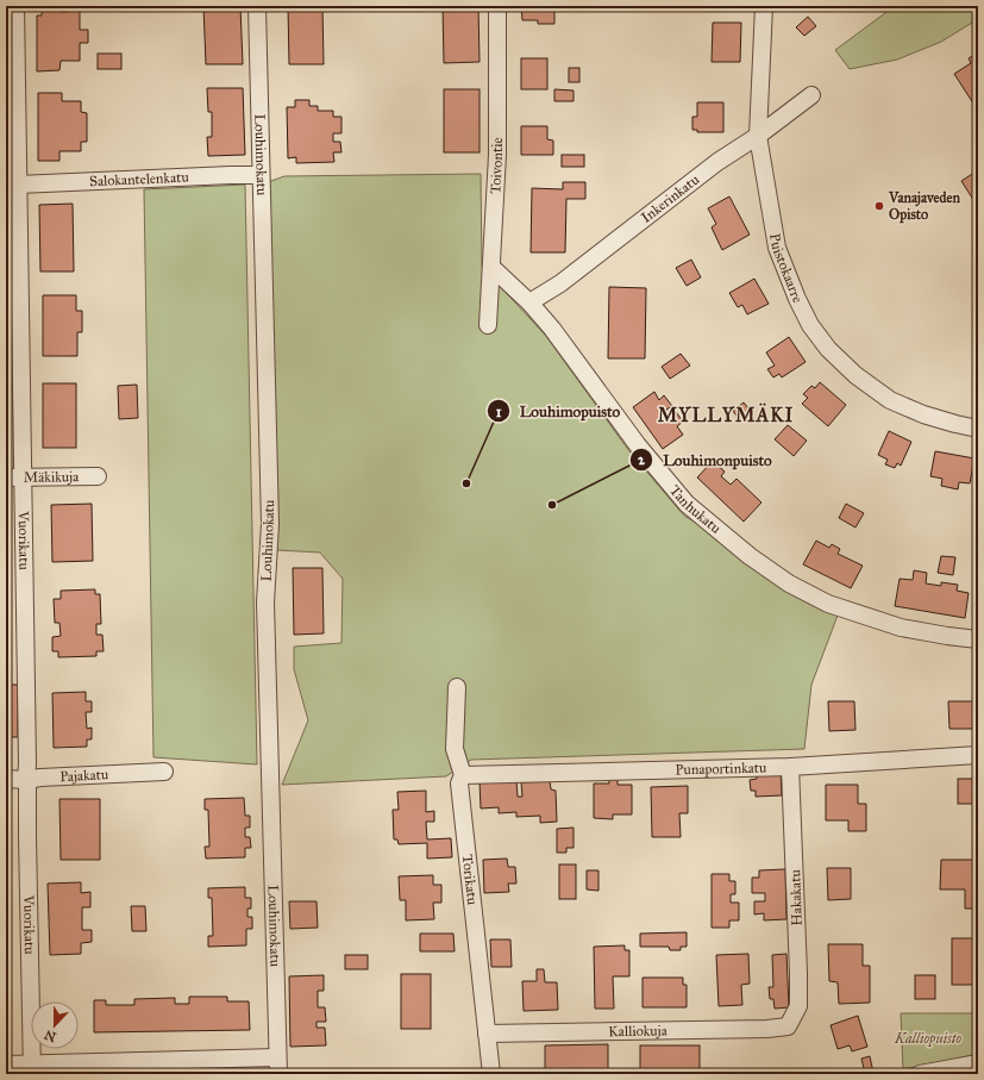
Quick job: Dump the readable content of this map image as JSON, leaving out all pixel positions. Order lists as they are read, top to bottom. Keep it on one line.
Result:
{"streets":{"street":["Louhimokatu","Toivontie","Salokantelenkatu","Inkerinkatu","Puistokaarre","Mäkikuja","Tanhukatu","Vuorikatu","Punaportinkatu","Pajakatu","Torikatu","Hakakatu","Kalliokuja"]},"crossings":[["Louhimokatu","Salokantelenkatu"],["Toivontie","Tanhukatu"],["Salokantelenkatu","Vuorikatu"],["Inkerinkatu","Puistokaarre"],["Inkerinkatu","Tanhukatu"],["Mäkikuja","Vuorikatu"],["Vuorikatu","Pajakatu"],["Punaportinkatu","Torikatu"],["Punaportinkatu","Hakakatu"],["Torikatu","Kalliokuja"],["Hakakatu","Kalliokuja"]],"districts":["MYLLYMÄKI"],"parks":["Kalliopuisto"],"places":["Vanajaveden Opisto","Louhimopuisto","Louhimonpuisto"],"north":"bottom"}
